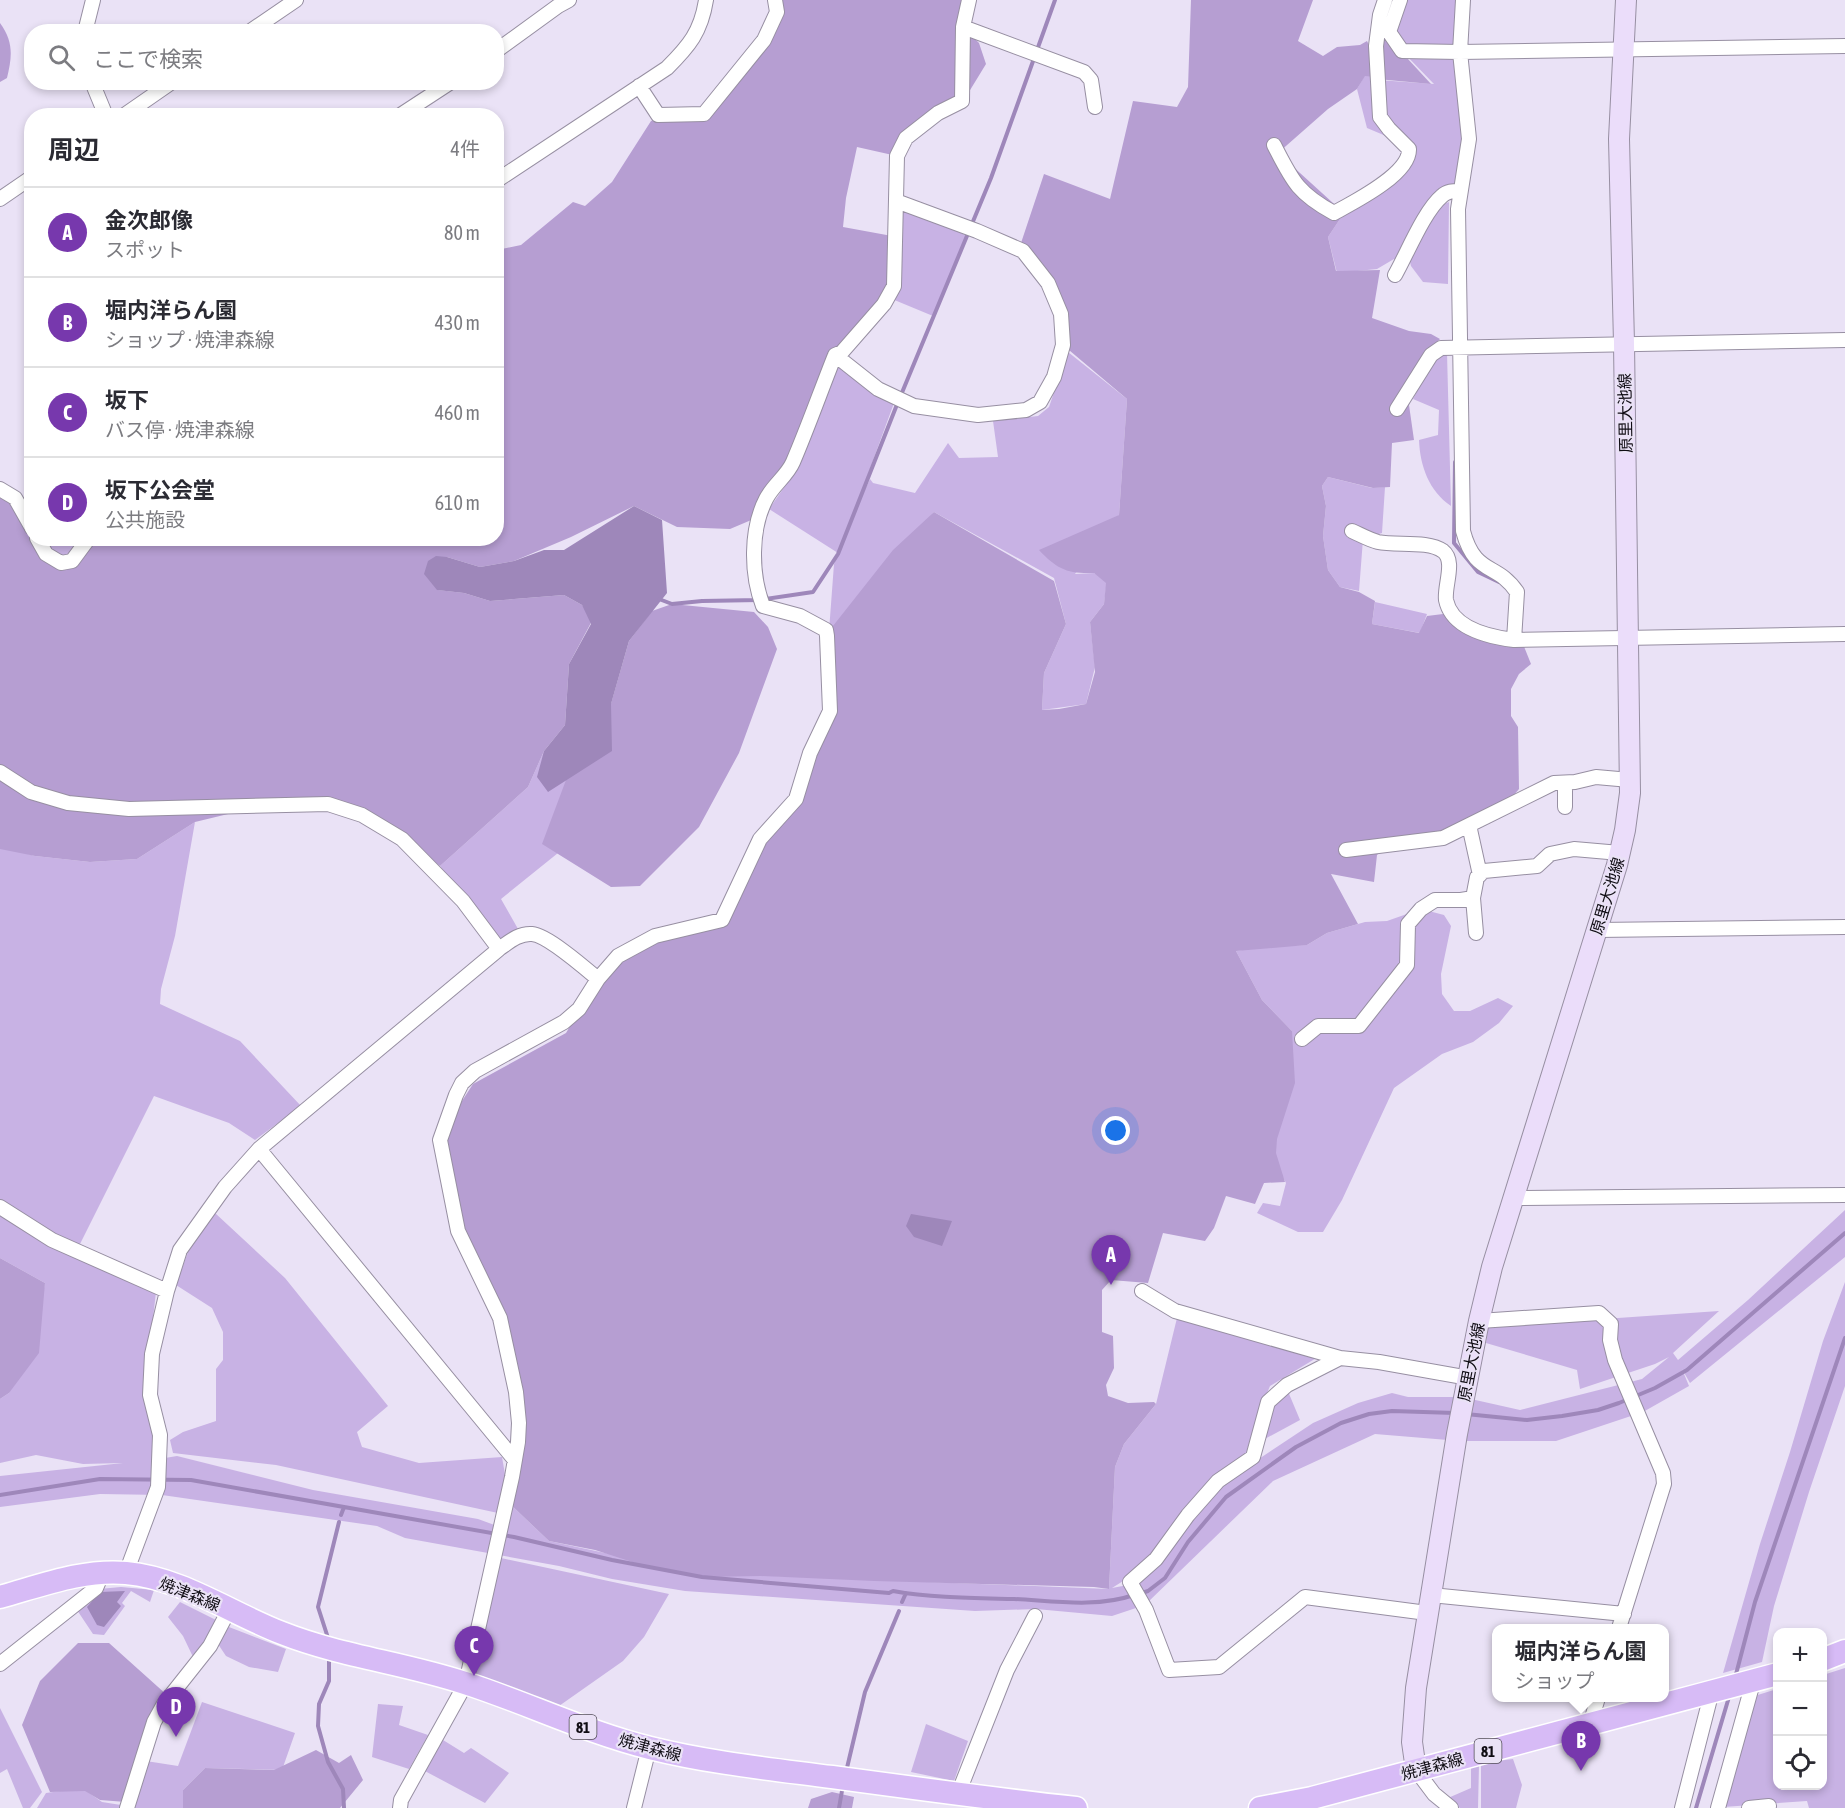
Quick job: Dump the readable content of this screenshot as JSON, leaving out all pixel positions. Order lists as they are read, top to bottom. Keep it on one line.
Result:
{"streets":{"main road":["原里大池線","焼津森線","81"]},"crossings":[["原里大池線","焼津森線"]],"page":{"search":"ここで検索","heading":["周辺","4件"],"list":[{"mark":"A","name":"金次郎像","note":"スポット","value":"80 m"},{"mark":"B","name":"堀内洋らん園","note":"ショップ · 焼津森線","value":"430 m"},{"mark":"C","name":"坂下","note":"バス停 · 焼津森線","value":"460 m"},{"mark":"D","name":"坂下公会堂","note":"公共施設","value":"610 m"}],"pins":["A","C","D","B"],"popup":["堀内洋らん園","ショップ"],"map_buttons":["+","−"]}}
